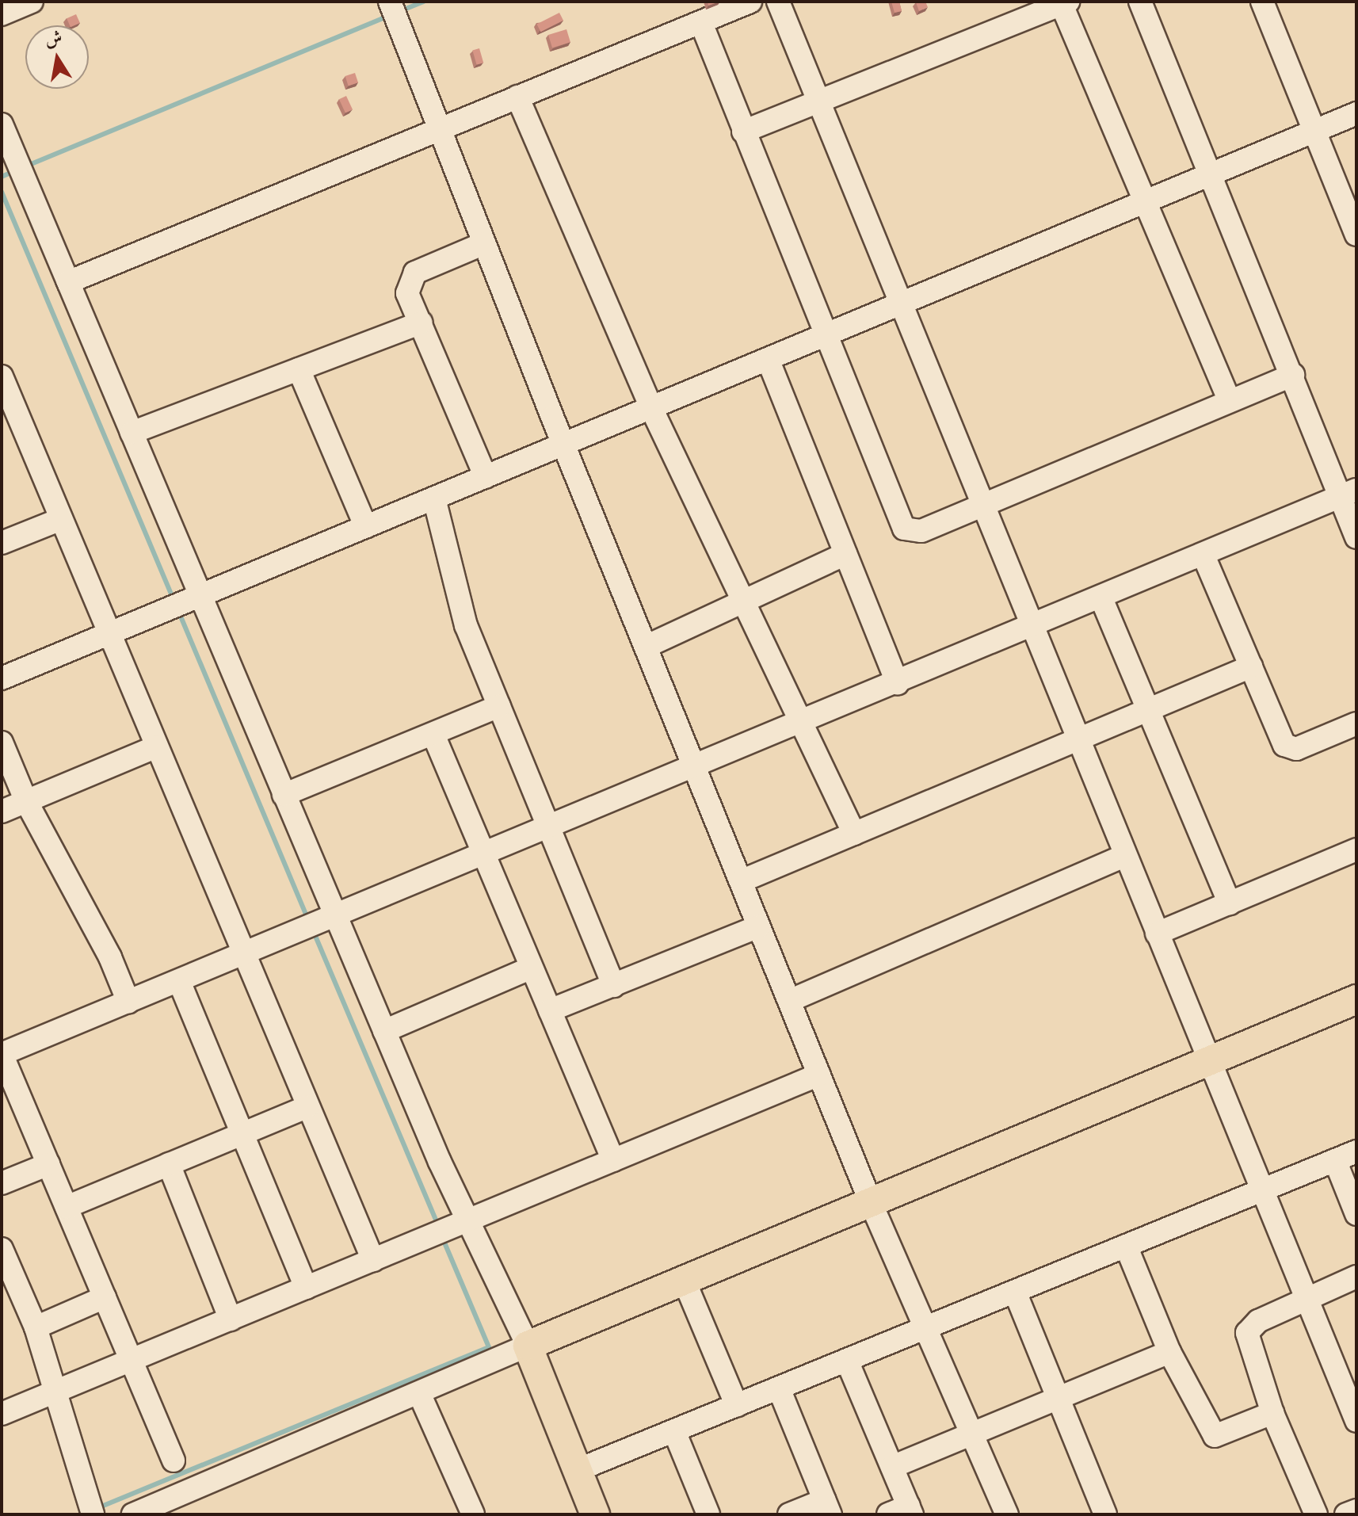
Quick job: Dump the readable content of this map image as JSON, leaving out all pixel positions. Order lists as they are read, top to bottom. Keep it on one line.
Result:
{"north":"top"}
